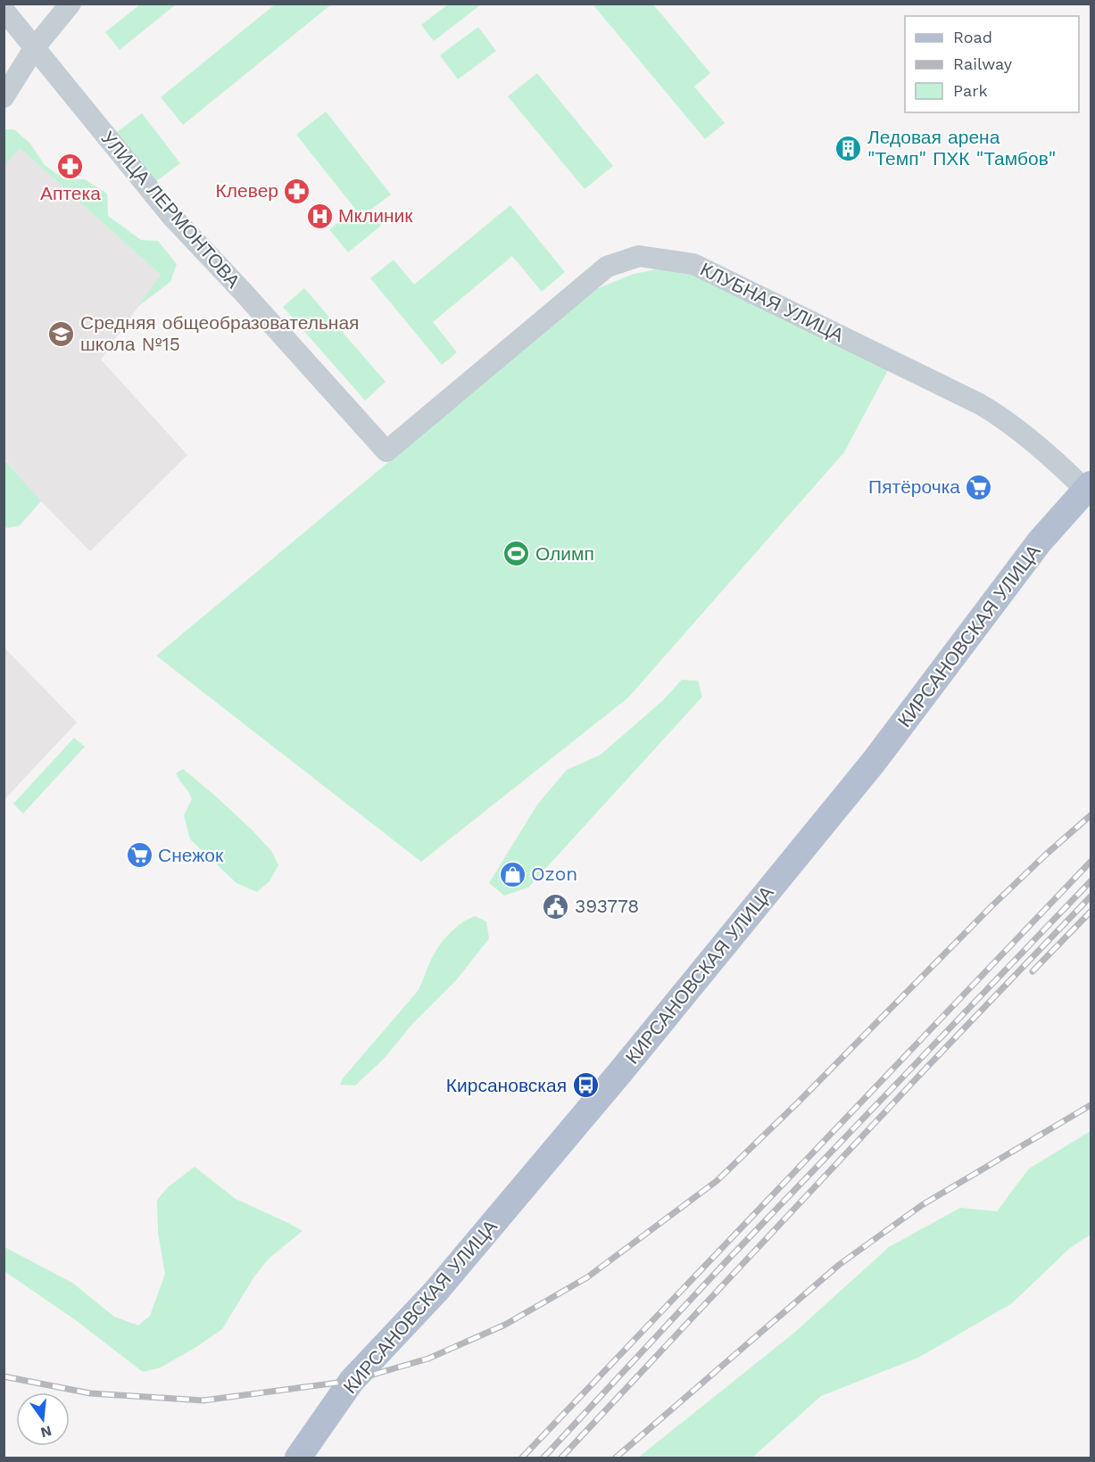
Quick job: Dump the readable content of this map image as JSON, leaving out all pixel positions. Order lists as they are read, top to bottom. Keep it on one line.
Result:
{"streets":{"main road":["КИРСАНОВСКАЯ УЛИЦА"],"street":["УЛИЦА ЛЕРМОНТОВА","КЛУБНАЯ УЛИЦА"]},"crossings":[["УЛИЦА ЛЕРМОНТОВА","КЛУБНАЯ УЛИЦА"],["КЛУБНАЯ УЛИЦА","КИРСАНОВСКАЯ УЛИЦА"]],"places":{"building":["Ледовая арена \"Темп\" ПХК \"Тамбов\""],"pharmacy":["Аптека","Клевер"],"hospital":["Мклиник"],"school or university":["Средняя общеобразовательная школа №15"],"supermarket":["Пятёрочка","Снежок"],"sports":["Олимп"],"shop":["Ozon"],"public building":["393778"],"bus stop":["Кирсановская"]},"legend":["Road","Railway","Park"],"north":"bottom"}
